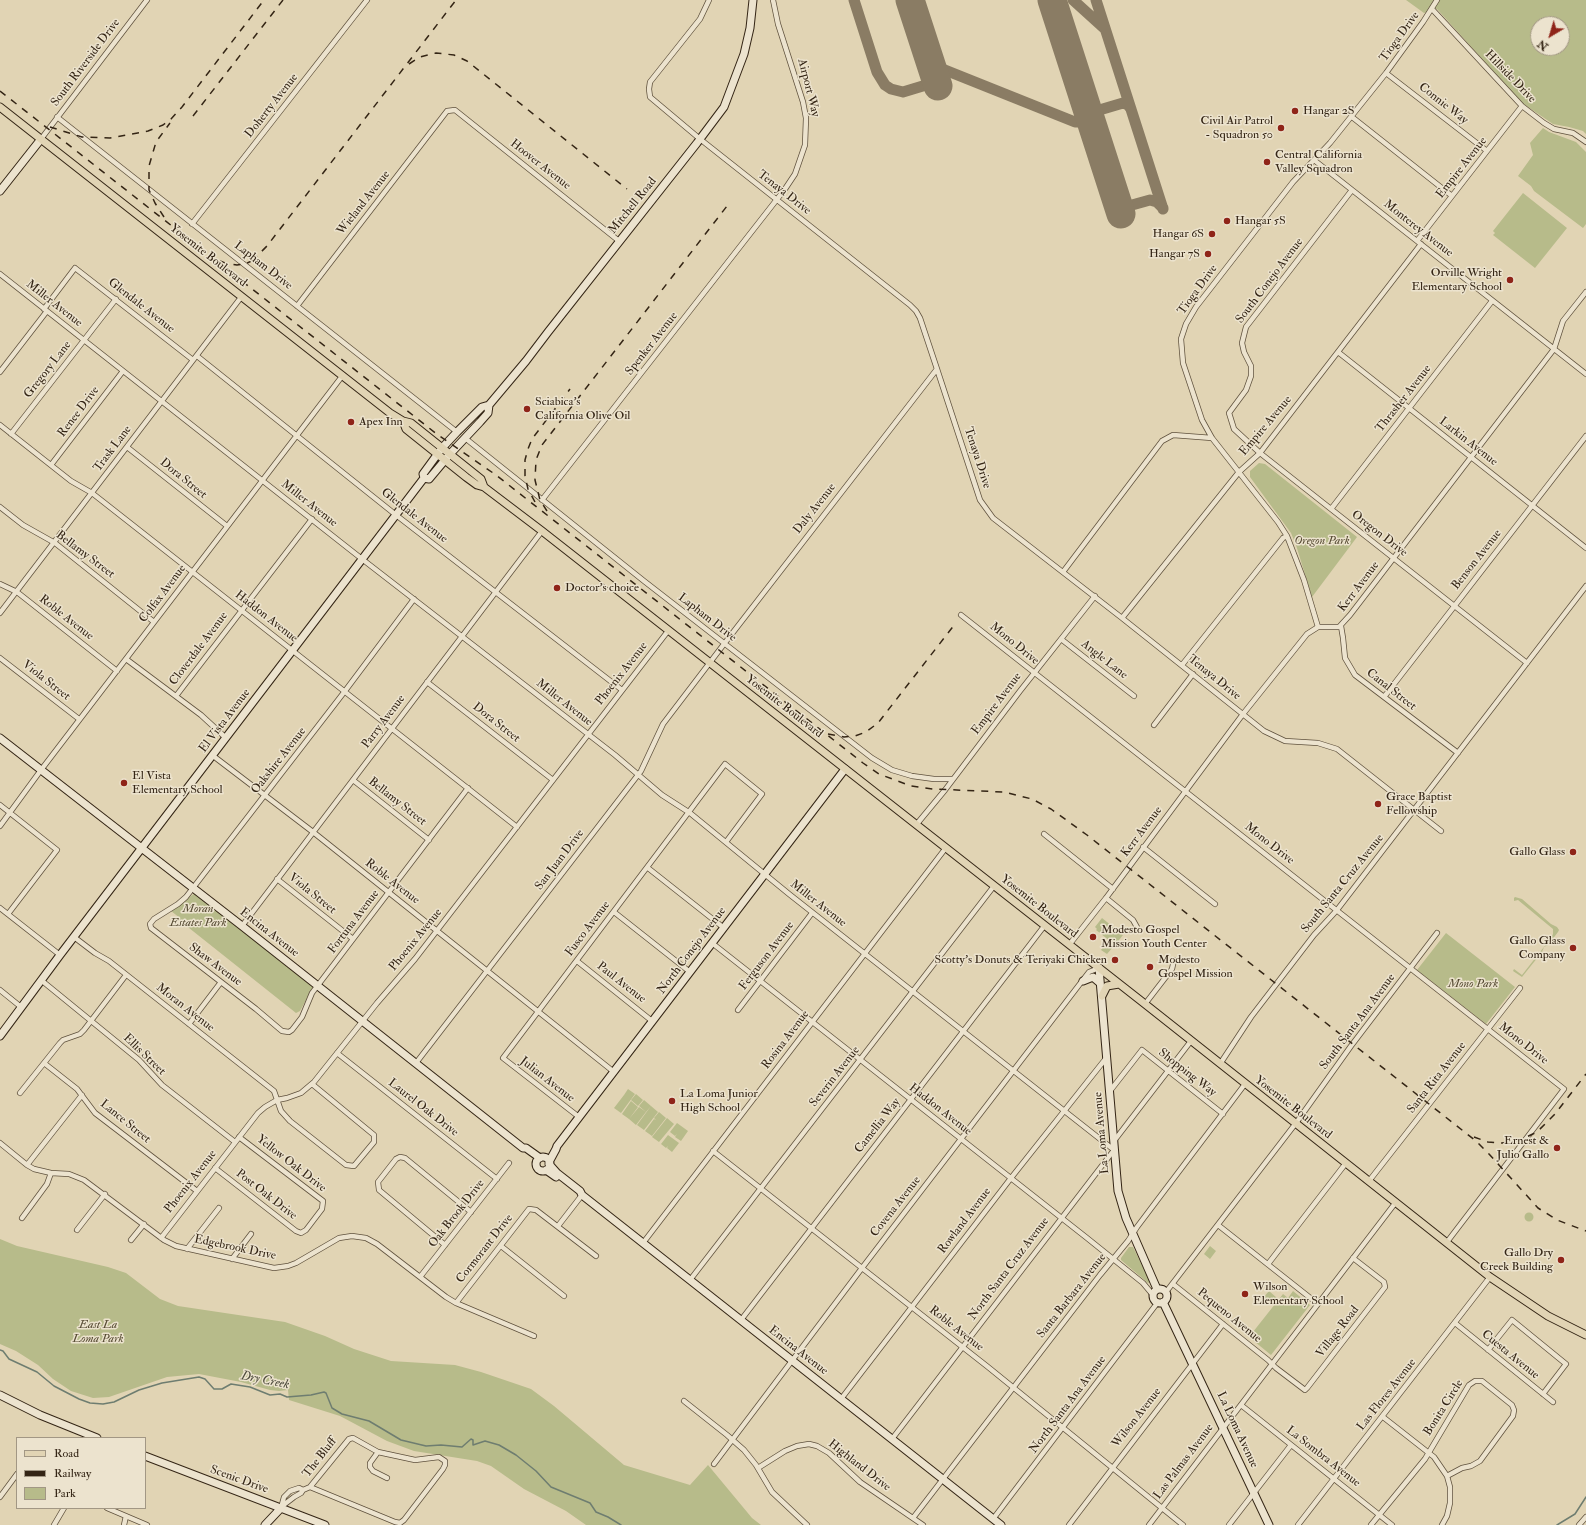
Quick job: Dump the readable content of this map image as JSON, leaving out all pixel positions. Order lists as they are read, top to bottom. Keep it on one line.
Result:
{"streets":{"main road":["Mitchell Road","Yosemite Boulevard","El Vista Avenue","Encina Avenue","North Conejo Avenue","La Loma Avenue","Scenic Drive"],"street":["Tioga Drive","South Riverside Drive","Hillside Drive","Airport Way","Connie Way","Doherty Avenue","Hoover Avenue","Empire Avenue","Tenaya Drive","Wieland Avenue","Monterey Avenue","Lapham Drive","South Conejo Avenue","Miller Avenue","Glendale Avenue","Spenker Avenue","Gregory Lane","Thrasher Avenue","Renee Drive","Larkin Avenue","Trask Lane","Dora Street","Daly Avenue","Oregon Drive","Bellamy Street","Benson Avenue","Kerr Avenue","Colfax Avenue","Haddon Avenue","Roble Avenue","Mono Drive","Cloverdale Avenue","Angle Lane","Phoenix Avenue","Viola Street","Canal Street","Parry Avenue","Oakshire Avenue","San Juan Drive","South Santa Cruz Avenue","Fortuna Avenue","Fusco Avenue","Ferguson Avenue","Shaw Avenue","Paul Avenue","Moran Avenue","South Santa Ana Avenue","Rosina Avenue","Ellis Street","Shopping Way","Severin Avenue","Santa Rita Avenue","Julian Avenue","Laurel Oak Drive","Lance Street","Camellia Way","Yellow Oak Drive","Post Oak Drive","Covena Avenue","Oak Brook Drive","Rowland Avenue","Edgebrook Drive","Cormorant Drive","North Santa Cruz Avenue","Santa Barbara Avenue","Pequeno Avenue","Village Road","Cuesta Avenue","Las Flores Avenue","North Santa Ana Avenue","Bonita Circle","Wilson Avenue","La Sombra Avenue","The Bluff","Las Palmas Avenue","Highland Drive"]},"crossings":[["Tioga Drive","Hillside Drive"],["Tioga Drive","Connie Way"],["Tioga Drive","Empire Avenue"],["Tioga Drive","Monterey Avenue"],["Tioga Drive","Kerr Avenue"],["South Riverside Drive","Yosemite Boulevard"],["South Riverside Drive","Lapham Drive"],["Hillside Drive","Empire Avenue"],["Airport Way","Tenaya Drive"],["Airport Way","Spenker Avenue"],["Connie Way","Empire Avenue"],["Doherty Avenue","Lapham Drive"],["Hoover Avenue","Wieland Avenue"],["Hoover Avenue","Mitchell Road"],["Empire Avenue","Tenaya Drive"],["Empire Avenue","Monterey Avenue"],["Empire Avenue","Yosemite Boulevard"],["Empire Avenue","Lapham Drive"],["Empire Avenue","Larkin Avenue"],["Empire Avenue","Oregon Drive"],["Empire Avenue","Mono Drive"],["Empire Avenue","Angle Lane"],["Tenaya Drive","Mitchell Road"],["Tenaya Drive","Spenker Avenue"],["Tenaya Drive","Daly Avenue"],["Tenaya Drive","Kerr Avenue"],["Tenaya Drive","South Santa Cruz Avenue"],["Wieland Avenue","Lapham Drive"],["Mitchell Road","Yosemite Boulevard"],["Mitchell Road","Lapham Drive"],["Mitchell Road","El Vista Avenue"],["Monterey Avenue","South Conejo Avenue"],["Monterey Avenue","Thrasher Avenue"],["Monterey Avenue","Kerr Avenue"],["Yosemite Boulevard","Trask Lane"],["Yosemite Boulevard","Daly Avenue"],["Yosemite Boulevard","Kerr Avenue"],["Yosemite Boulevard","Colfax Avenue"],["Yosemite Boulevard","Mono Drive"],["Yosemite Boulevard","Phoenix Avenue"],["Yosemite Boulevard","El Vista Avenue"],["Yosemite Boulevard","Parry Avenue"],["Yosemite Boulevard","San Juan Drive"],["Yosemite Boulevard","South Santa Cruz Avenue"],["Yosemite Boulevard","North Conejo Avenue"],["Yosemite Boulevard","South Santa Ana Avenue"],["Yosemite Boulevard","Rosina Avenue"],["Yosemite Boulevard","Severin Avenue"],["Yosemite Boulevard","Santa Rita Avenue"],["Yosemite Boulevard","Camellia Way"],["Yosemite Boulevard","La Loma Avenue"],["Yosemite Boulevard","Covena Avenue"],["Yosemite Boulevard","Santa Barbara Avenue"],["Yosemite Boulevard","Las Flores Avenue"],["Yosemite Boulevard","Las Palmas Avenue"],["Lapham Drive","Spenker Avenue"],["Lapham Drive","Daly Avenue"],["South Conejo Avenue","Oregon Drive"],["Miller Avenue","Glendale Avenue"],["Miller Avenue","Gregory Lane"],["Miller Avenue","Renee Drive"],["Miller Avenue","Trask Lane"],["Miller Avenue","Colfax Avenue"],["Miller Avenue","Cloverdale Avenue"],["Miller Avenue","Phoenix Avenue"],["Miller Avenue","El Vista Avenue"],["Miller Avenue","Parry Avenue"],["Miller Avenue","Oakshire Avenue"],["Miller Avenue","San Juan Drive"],["Miller Avenue","Fusco Avenue"],["Miller Avenue","North Conejo Avenue"],["Miller Avenue","Ferguson Avenue"],["Miller Avenue","Rosina Avenue"],["Miller Avenue","Severin Avenue"],["Miller Avenue","Camellia Way"],["Miller Avenue","La Loma Avenue"],["Miller Avenue","Covena Avenue"],["Miller Avenue","Rowland Avenue"],["Miller Avenue","North Santa Cruz Avenue"],["Glendale Avenue","Gregory Lane"],["Glendale Avenue","Trask Lane"],["Glendale Avenue","Colfax Avenue"],["Glendale Avenue","Phoenix Avenue"],["Glendale Avenue","El Vista Avenue"],["Glendale Avenue","Parry Avenue"],["Gregory Lane","Haddon Avenue"],["Thrasher Avenue","Larkin Avenue"],["Thrasher Avenue","Oregon Drive"],["Renee Drive","Haddon Avenue"],["Larkin Avenue","Benson Avenue"],["Larkin Avenue","Kerr Avenue"],["Trask Lane","Dora Street"],["Trask Lane","Bellamy Street"],["Trask Lane","Haddon Avenue"],["Trask Lane","Roble Avenue"],["Dora Street","Colfax Avenue"],["Dora Street","Phoenix Avenue"],["Dora Street","Parry Avenue"],["Daly Avenue","San Juan Drive"],["Oregon Drive","Benson Avenue"],["Oregon Drive","Kerr Avenue"],["Oregon Drive","South Santa Cruz Avenue"],["Bellamy Street","Colfax Avenue"],["Bellamy Street","Parry Avenue"],["Bellamy Street","Fortuna Avenue"],["Benson Avenue","Canal Street"],["Kerr Avenue","Mono Drive"],["Kerr Avenue","Canal Street"],["Colfax Avenue","Haddon Avenue"],["Colfax Avenue","Roble Avenue"],["Colfax Avenue","Viola Street"],["Colfax Avenue","Encina Avenue"],["Haddon Avenue","Cloverdale Avenue"],["Haddon Avenue","Phoenix Avenue"],["Haddon Avenue","El Vista Avenue"],["Haddon Avenue","Parry Avenue"],["Haddon Avenue","Oakshire Avenue"],["Haddon Avenue","Fortuna Avenue"],["Haddon Avenue","North Conejo Avenue"],["Haddon Avenue","Ferguson Avenue"],["Haddon Avenue","Rosina Avenue"],["Haddon Avenue","Severin Avenue"],["Haddon Avenue","Camellia Way"],["Haddon Avenue","La Loma Avenue"],["Haddon Avenue","Covena Avenue"],["Haddon Avenue","Rowland Avenue"],["Haddon Avenue","North Santa Cruz Avenue"],["Haddon Avenue","Santa Barbara Avenue"],["Haddon Avenue","North Santa Ana Avenue"],["Roble Avenue","Phoenix Avenue"],["Roble Avenue","El Vista Avenue"],["Roble Avenue","Parry Avenue"],["Roble Avenue","Oakshire Avenue"],["Roble Avenue","San Juan Drive"],["Roble Avenue","Fortuna Avenue"],["Roble Avenue","Fusco Avenue"],["Roble Avenue","North Conejo Avenue"],["Roble Avenue","Rosina Avenue"],["Roble Avenue","Severin Avenue"],["Roble Avenue","Camellia Way"],["Roble Avenue","Covena Avenue"],["Roble Avenue","Rowland Avenue"],["Roble Avenue","North Santa Cruz Avenue"],["Roble Avenue","Santa Barbara Avenue"],["Roble Avenue","North Santa Ana Avenue"],["Roble Avenue","Wilson Avenue"],["Roble Avenue","Las Palmas Avenue"],["Mono Drive","South Santa Cruz Avenue"],["Mono Drive","South Santa Ana Avenue"],["Mono Drive","Santa Rita Avenue"],["Phoenix Avenue","Encina Avenue"],["Phoenix Avenue","Moran Avenue"],["Phoenix Avenue","Ellis Street"],["Phoenix Avenue","Laurel Oak Drive"],["Phoenix Avenue","Lance Street"],["Phoenix Avenue","Yellow Oak Drive"],["Phoenix Avenue","Post Oak Drive"],["Phoenix Avenue","Edgebrook Drive"],["Viola Street","Parry Avenue"],["Viola Street","Fortuna Avenue"],["Canal Street","South Santa Cruz Avenue"],["El Vista Avenue","Encina Avenue"],["El Vista Avenue","Moran Avenue"],["El Vista Avenue","Ellis Street"],["Parry Avenue","Encina Avenue"],["Oakshire Avenue","Encina Avenue"],["Oakshire Avenue","Shaw Avenue"],["San Juan Drive","Encina Avenue"],["Fortuna Avenue","Encina Avenue"],["Fortuna Avenue","Shaw Avenue"],["Fusco Avenue","Paul Avenue"],["Fusco Avenue","Julian Avenue"],["Encina Avenue","North Conejo Avenue"],["Encina Avenue","Rosina Avenue"],["Encina Avenue","Severin Avenue"],["Encina Avenue","Camellia Way"],["Encina Avenue","Covena Avenue"],["Encina Avenue","Rowland Avenue"],["Encina Avenue","North Santa Cruz Avenue"],["Encina Avenue","Santa Barbara Avenue"],["Encina Avenue","North Santa Ana Avenue"],["North Conejo Avenue","Paul Avenue"],["North Conejo Avenue","Julian Avenue"],["Shopping Way","La Loma Avenue"],["Shopping Way","Santa Barbara Avenue"],["Laurel Oak Drive","Oak Brook Drive"],["La Loma Avenue","Covena Avenue"],["La Loma Avenue","Rowland Avenue"],["La Loma Avenue","North Santa Cruz Avenue"],["La Loma Avenue","Santa Barbara Avenue"],["La Loma Avenue","North Santa Ana Avenue"],["La Loma Avenue","Wilson Avenue"],["La Loma Avenue","Las Palmas Avenue"],["Yellow Oak Drive","Post Oak Drive"],["Oak Brook Drive","Edgebrook Drive"],["Edgebrook Drive","Cormorant Drive"],["Santa Barbara Avenue","Highland Drive"],["Pequeno Avenue","Village Road"],["Pequeno Avenue","Wilson Avenue"],["Pequeno Avenue","Las Palmas Avenue"],["Village Road","Las Palmas Avenue"],["Cuesta Avenue","Las Flores Avenue"],["Las Flores Avenue","La Sombra Avenue"],["La Sombra Avenue","Las Palmas Avenue"],["The Bluff","Scenic Drive"]],"water":["Dry Creek"],"parks":["Oregon Park","Moran Estates Park","Mono Park","East La Loma Park"],"places":["Hangar 2S","Civil Air Patrol - Squadron 50","Central California Valley Squadron","Hangar 5S","Hangar 6S","Hangar 7S","Orville Wright Elementary School","Sciabica's California Olive Oil","Apex Inn","Doctor's choice","El Vista Elementary School","Grace Baptist Fellowship","Gallo Glass","Modesto Gospel Mission Youth Center","Gallo Glass Company","Scotty's Donuts & Teriyaki Chicken","Modesto Gospel Mission","La Loma Junior High School","Ernest & Julio Gallo","Gallo Dry Creek Building","Wilson Elementary School"],"legend":["Road","Railway","Park"],"north":"bottom left"}
